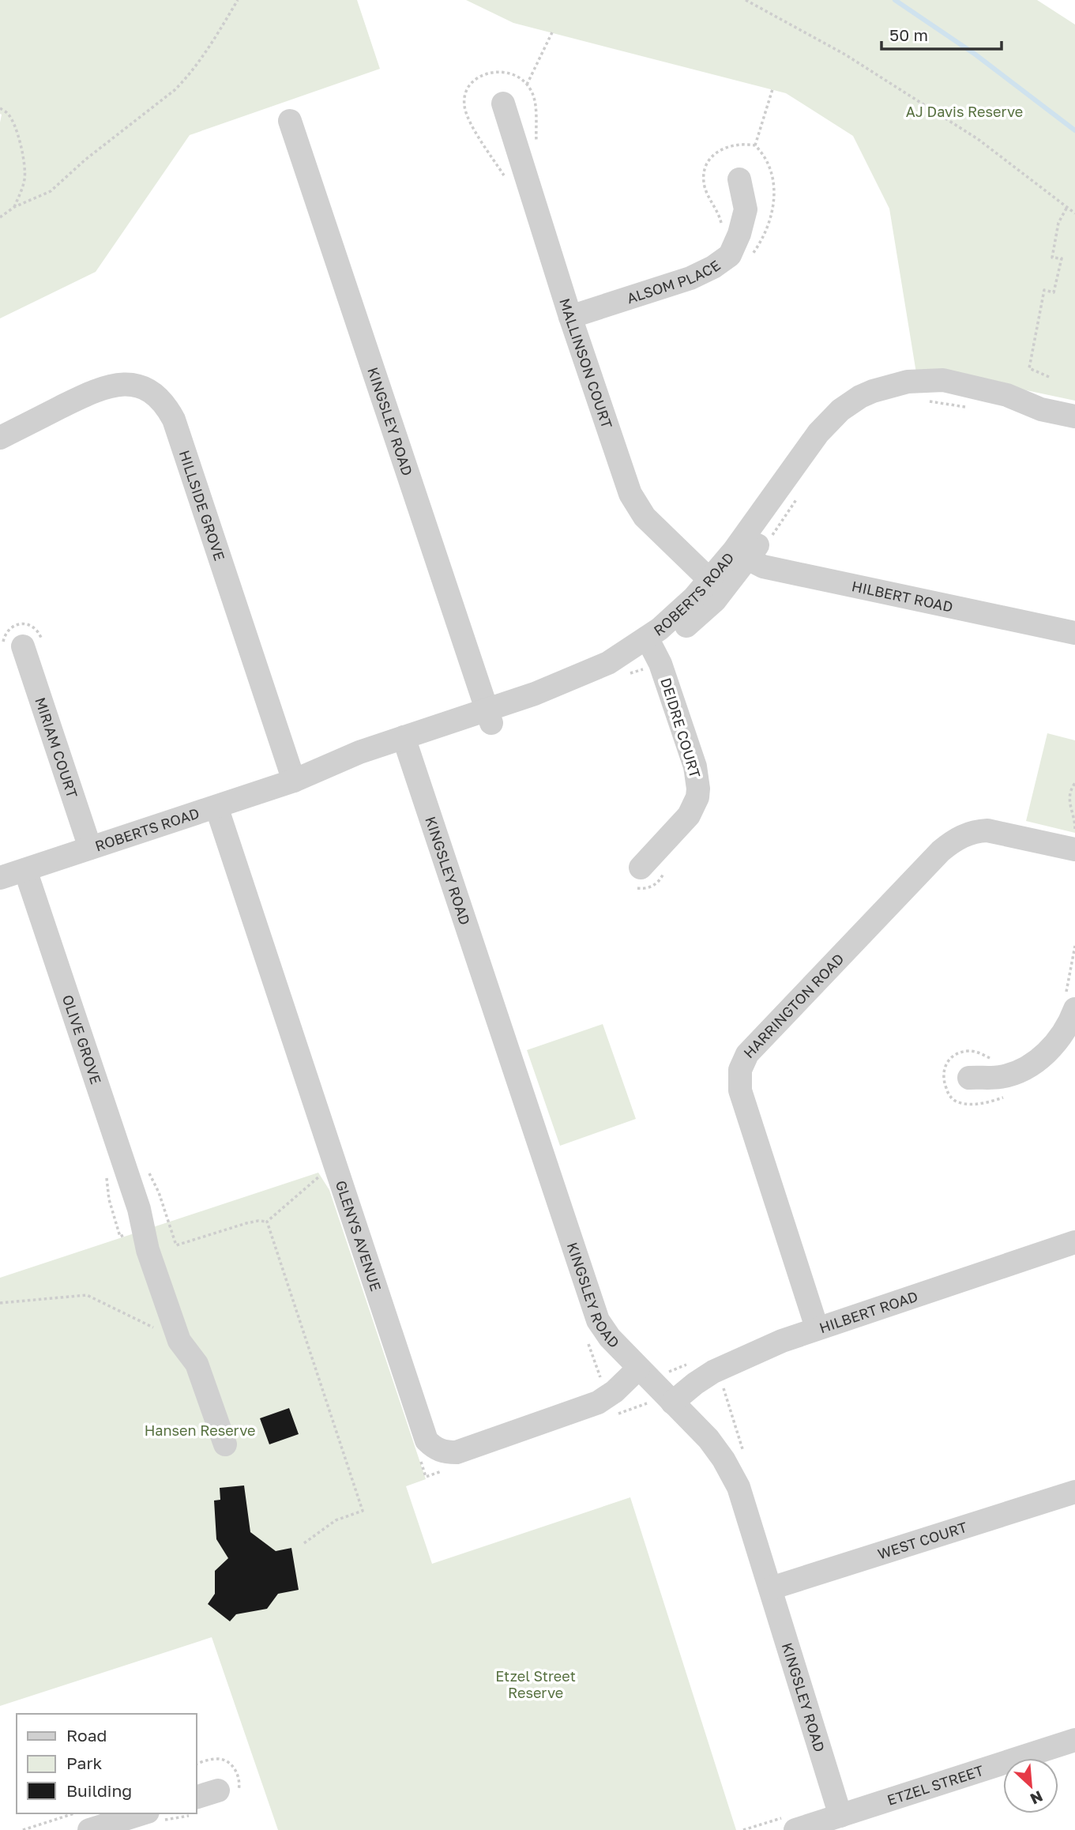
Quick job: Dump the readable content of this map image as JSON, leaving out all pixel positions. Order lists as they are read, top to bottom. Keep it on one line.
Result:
{"streets":{"street":["ALSOM PLACE","MALLINSON COURT","KINGSLEY ROAD","HILLSIDE GROVE","ROBERTS ROAD","HILBERT ROAD","DEIDRE COURT","MIRIAM COURT","HARRINGTON ROAD","OLIVE GROVE","GLENYS AVENUE","WEST COURT","ETZEL STREET"]},"crossings":[["ALSOM PLACE","MALLINSON COURT"],["MALLINSON COURT","ROBERTS ROAD"],["KINGSLEY ROAD","ROBERTS ROAD"],["KINGSLEY ROAD","HILBERT ROAD"],["KINGSLEY ROAD","GLENYS AVENUE"],["KINGSLEY ROAD","WEST COURT"],["KINGSLEY ROAD","ETZEL STREET"],["HILLSIDE GROVE","ROBERTS ROAD"],["ROBERTS ROAD","HILBERT ROAD"],["ROBERTS ROAD","DEIDRE COURT"],["ROBERTS ROAD","MIRIAM COURT"],["ROBERTS ROAD","OLIVE GROVE"],["ROBERTS ROAD","GLENYS AVENUE"],["HILBERT ROAD","HARRINGTON ROAD"]],"parks":["AJ Davis Reserve","Hansen Reserve","Etzel Street Reserve"],"legend":["Road","Park","Building"],"scale_bar":"50 m","north":"bottom right"}
